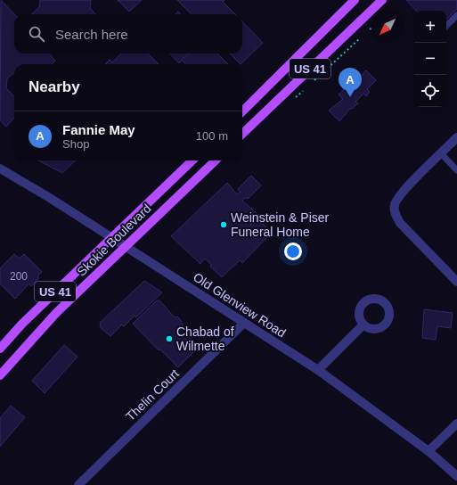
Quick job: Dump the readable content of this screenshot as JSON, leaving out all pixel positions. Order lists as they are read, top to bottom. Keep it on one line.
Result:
{"streets":{"main road":["US 41","Skokie Boulevard"],"street":["Old Glenview Road","Thelin Court"]},"crossings":[["Skokie Boulevard","Old Glenview Road"],["Old Glenview Road","Thelin Court"]],"places":["Weinstein & Piser Funeral Home","Chabad of Wilmette"],"house_numbers":["200"],"north":"bottom left","page":{"map_buttons":["+","−"],"search":"Search here","heading":"Nearby","pins":"A","list":[{"mark":"A","name":"Fannie May","note":"Shop","value":"100 m"}]}}
